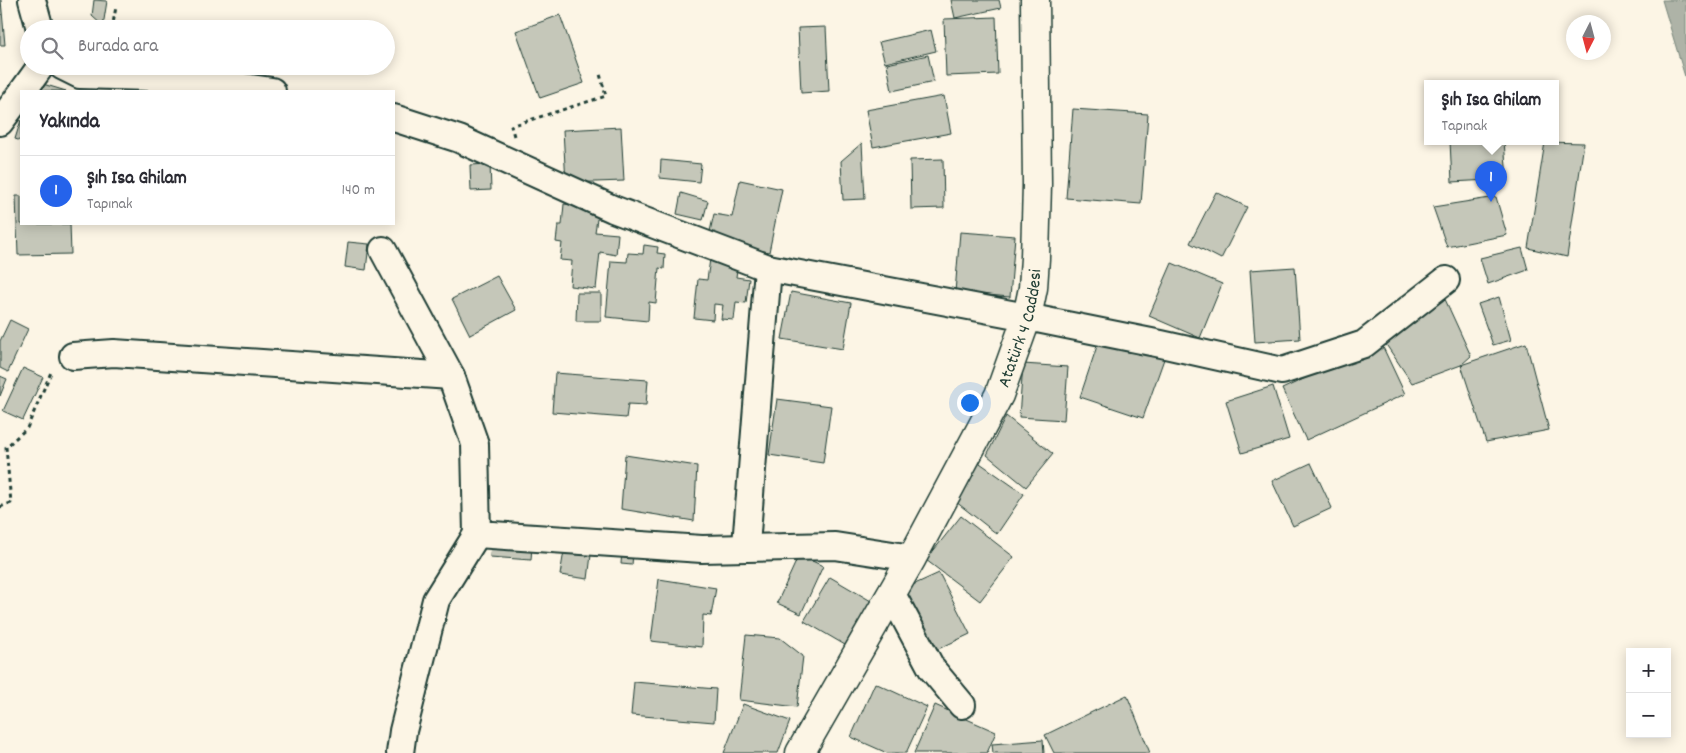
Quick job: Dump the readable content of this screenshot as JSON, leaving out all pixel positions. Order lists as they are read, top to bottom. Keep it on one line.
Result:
{"streets":{"street":["Atatürk 4 Caddesi"]},"north":"bottom","page":{"search":"Burada ara","popup":["Şıh Isa Ghilam","Tapınak"],"heading":"Yakında","list":[{"mark":"1","name":"Şıh Isa Ghilam","note":"Tapınak","value":"140 m"}],"pins":"1","map_buttons":["+","−"]}}
